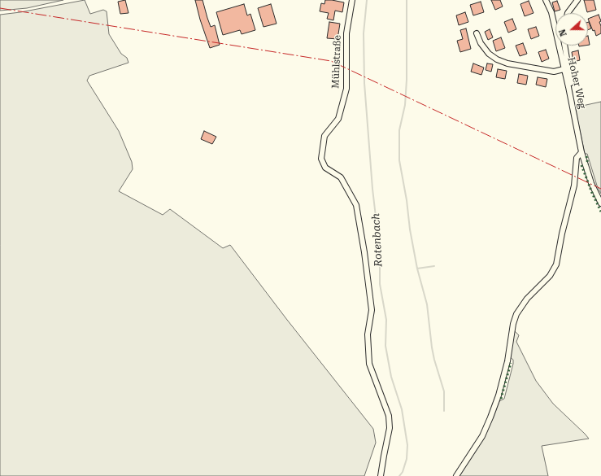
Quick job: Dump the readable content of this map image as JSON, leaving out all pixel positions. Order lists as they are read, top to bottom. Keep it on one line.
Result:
{"streets":{"street":["Mühlstraße","Hoher Weg"]},"water":["Rotenbach"],"north":"left"}
